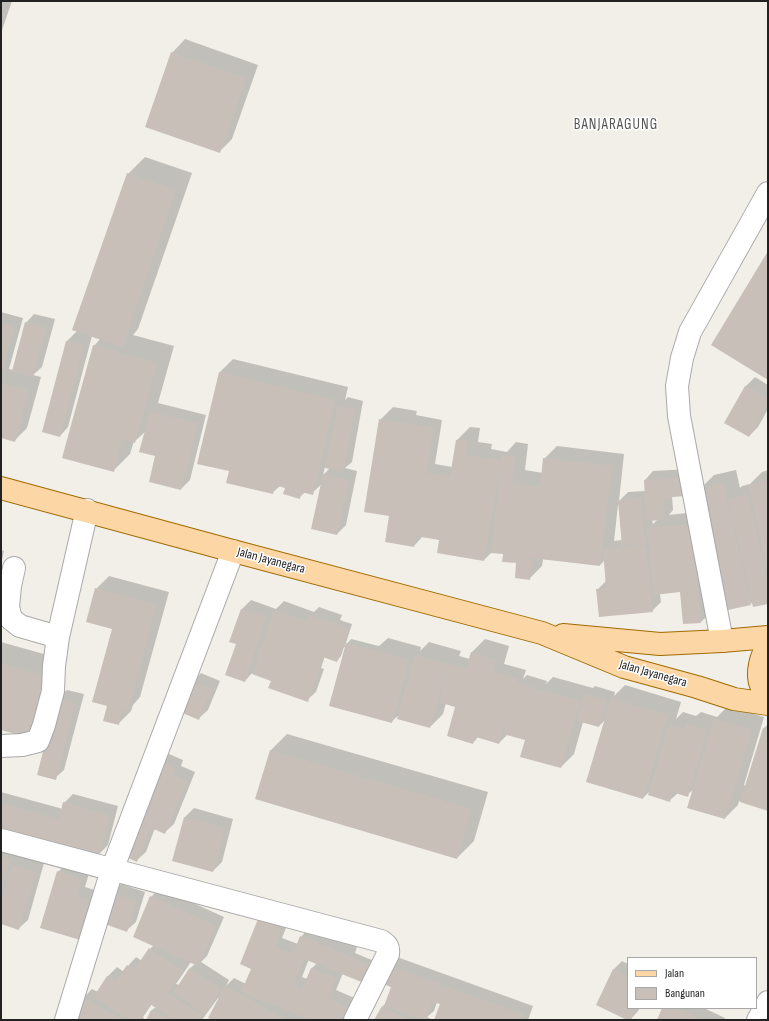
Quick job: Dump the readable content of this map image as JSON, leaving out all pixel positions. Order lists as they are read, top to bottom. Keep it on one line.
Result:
{"streets":{"main road":["Jalan Jayanegara"]},"districts":["BANJARAGUNG"],"legend":["Jalan","Bangunan"]}
